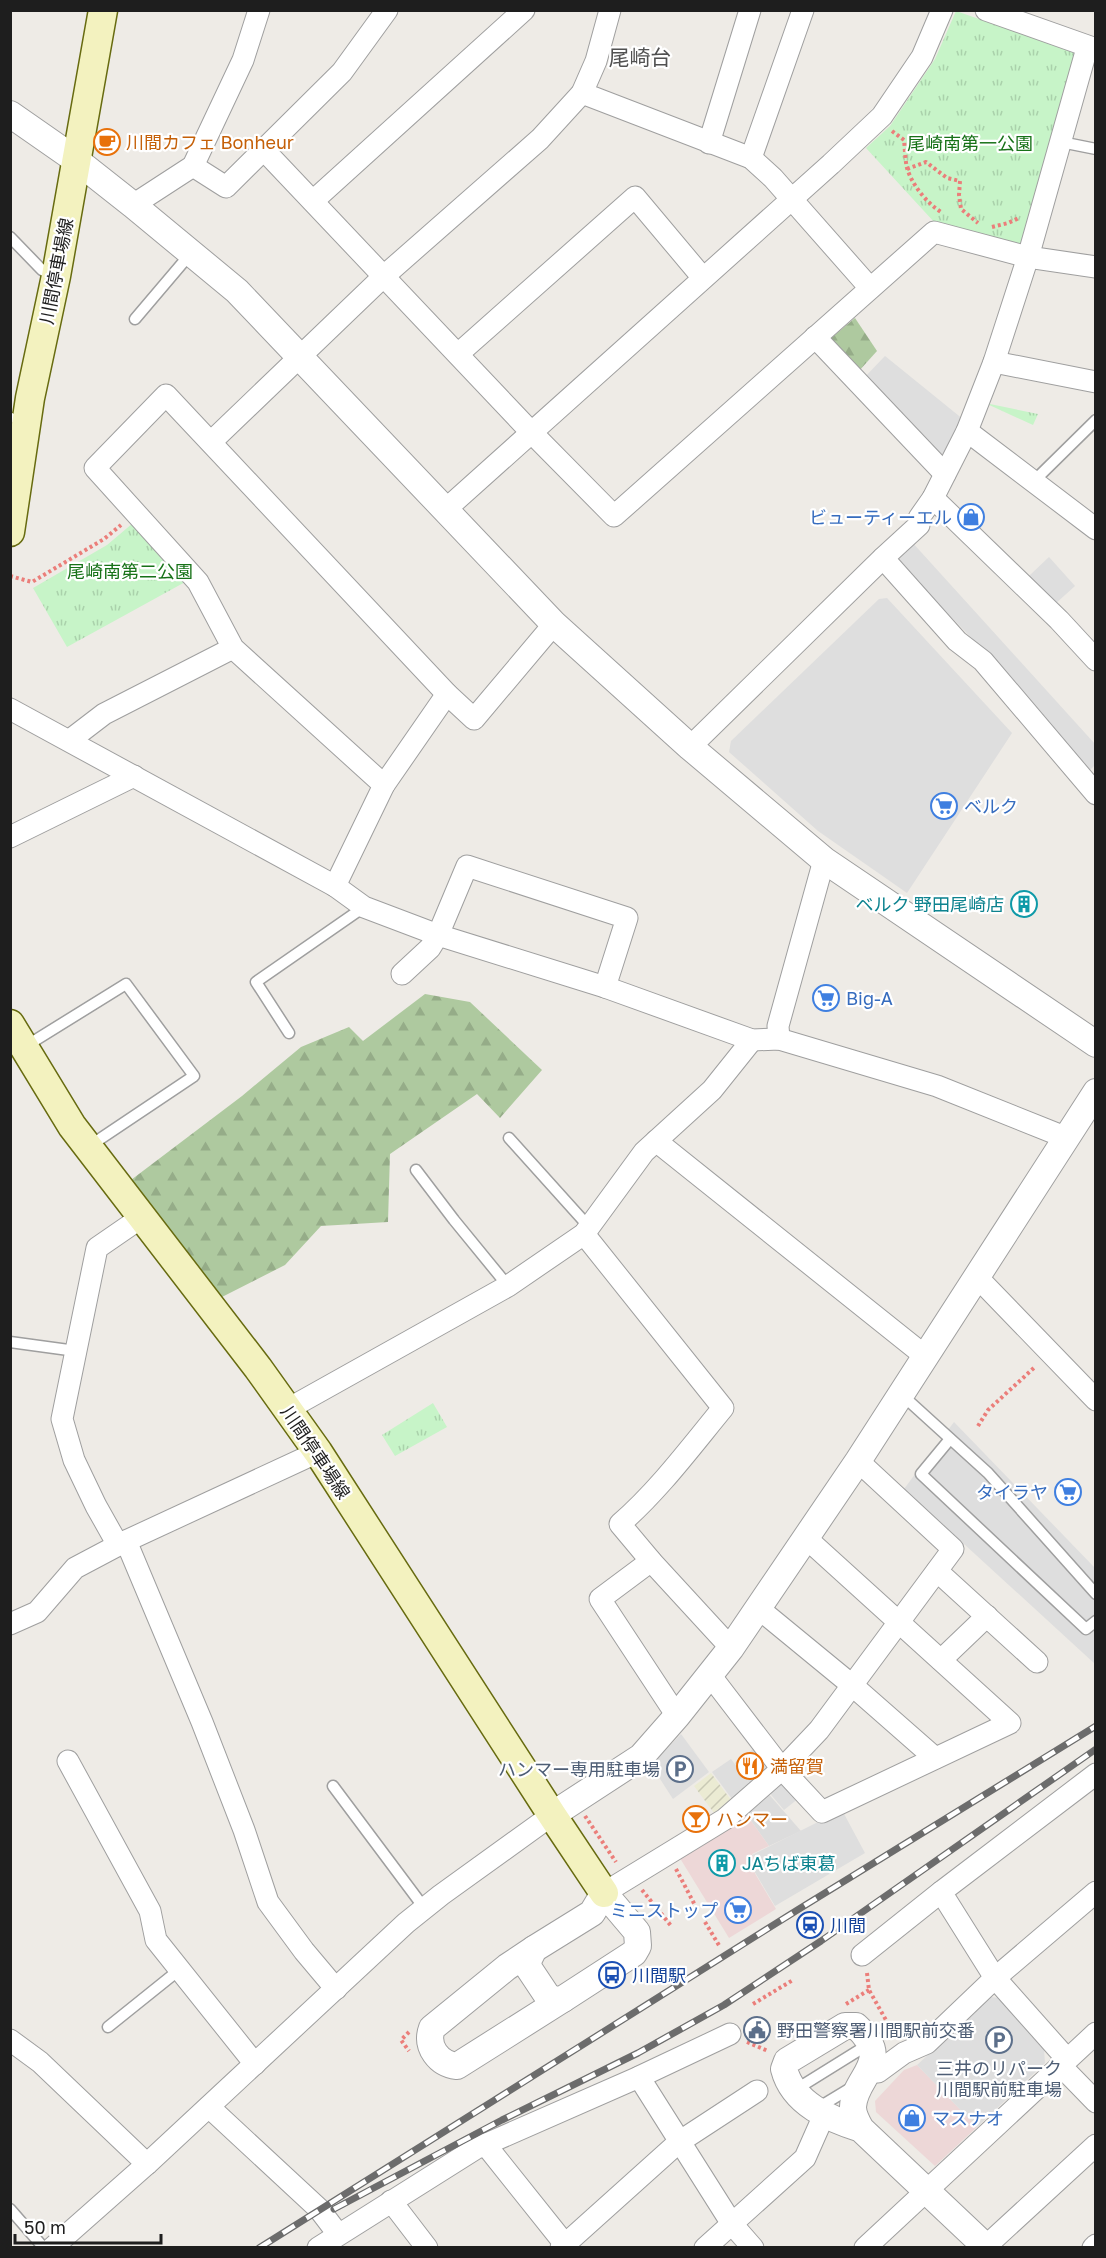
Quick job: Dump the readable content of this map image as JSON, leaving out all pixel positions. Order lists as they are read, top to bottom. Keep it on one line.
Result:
{"streets":{"main road":["川間停車場線"]},"districts":["尾崎台"],"parks":["尾崎南第一公園","尾崎南第二公園"],"places":{"cafe":["川間カフェ Bonheur"],"shop":["ビューティーエル","マスナオ"],"supermarket":["ベルク","Big-A","タイラヤ","ミニストップ"],"building":["ベルク 野田尾崎店","JAちば東葛"],"restaurant":["満留賀"],"parking":["ハンマー専用駐車場","三井のリパーク 川間駅前駐車場"],"bar":["ハンマー"],"station":["川間"],"bus stop":["川間駅"],"public building":["野田警察署川間駅前交番"]},"scale_bar":"50 m"}
